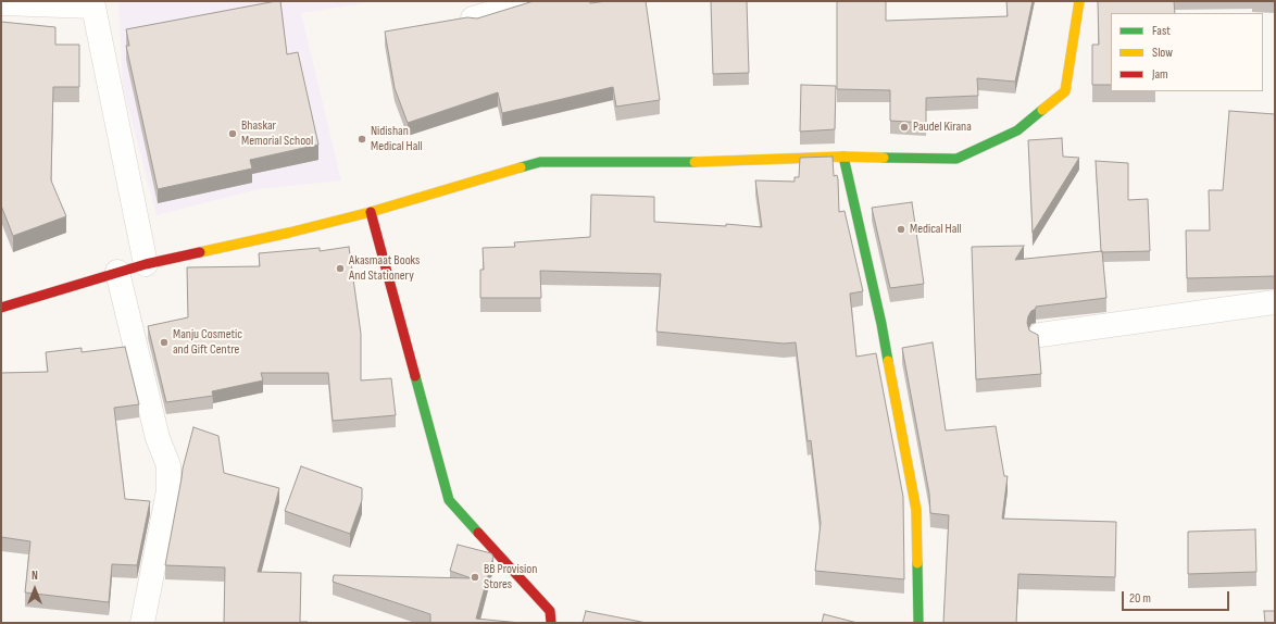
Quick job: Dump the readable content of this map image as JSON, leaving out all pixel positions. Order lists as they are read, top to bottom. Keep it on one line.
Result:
{"places":["Paudel Kirana","Bhaskar Memorial School","Nidishan Medical Hall","Medical Hall","Akasmaat Books And Stationery","Manju Cosmetic and Gift Centre","BB Provision Stores"],"legend":["Fast","Slow","Jam"],"scale_bar":"20 m","north":"top"}
